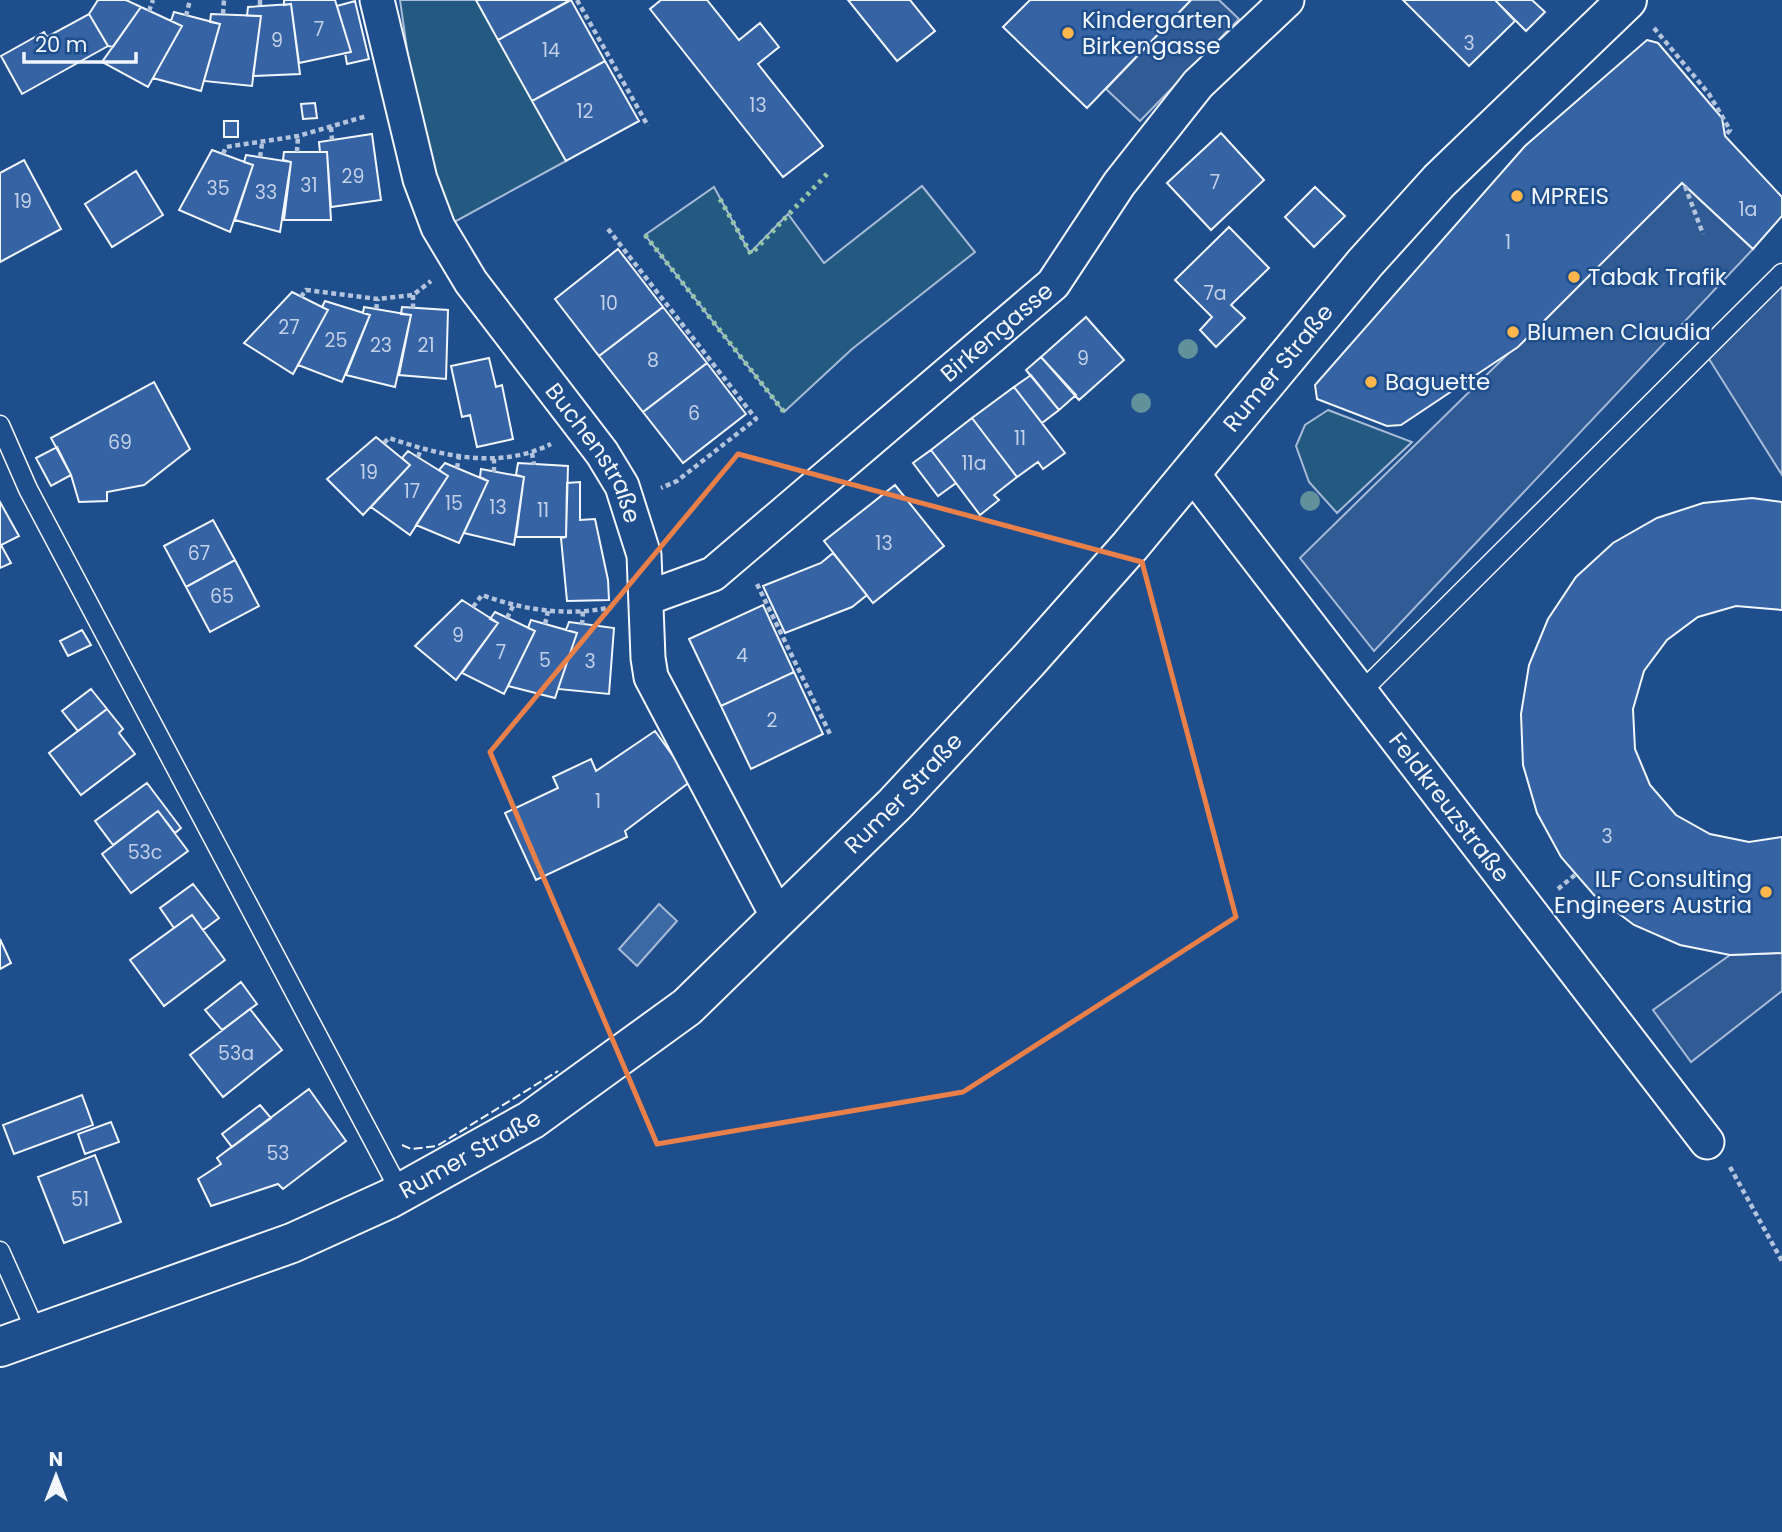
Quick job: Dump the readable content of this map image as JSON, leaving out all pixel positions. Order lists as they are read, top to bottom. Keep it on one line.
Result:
{"streets":{"main road":["Rumer Straße"],"street":["Birkengasse","Buchenstraße","Feldkreuzstraße"]},"crossings":[["Birkengasse","Buchenstraße"],["Rumer Straße","Buchenstraße"],["Rumer Straße","Feldkreuzstraße"]],"places":["Kindergarten Birkengasse","MPREIS","Tabak Trafik","Blumen Claudia","Baguette","ILF Consulting Engineers Austria"],"house_numbers":["7","9","3","14","13","12","29","7","31","35","33","19","1a","1","7a","10","27","25","23","21","9","8","6","11","69","11a","19","17","15","13","11","13","67","65","9","7","4","5","3","2","1","3","53c","53a","53","51"],"scale_bar":"20 m","north":"top"}
